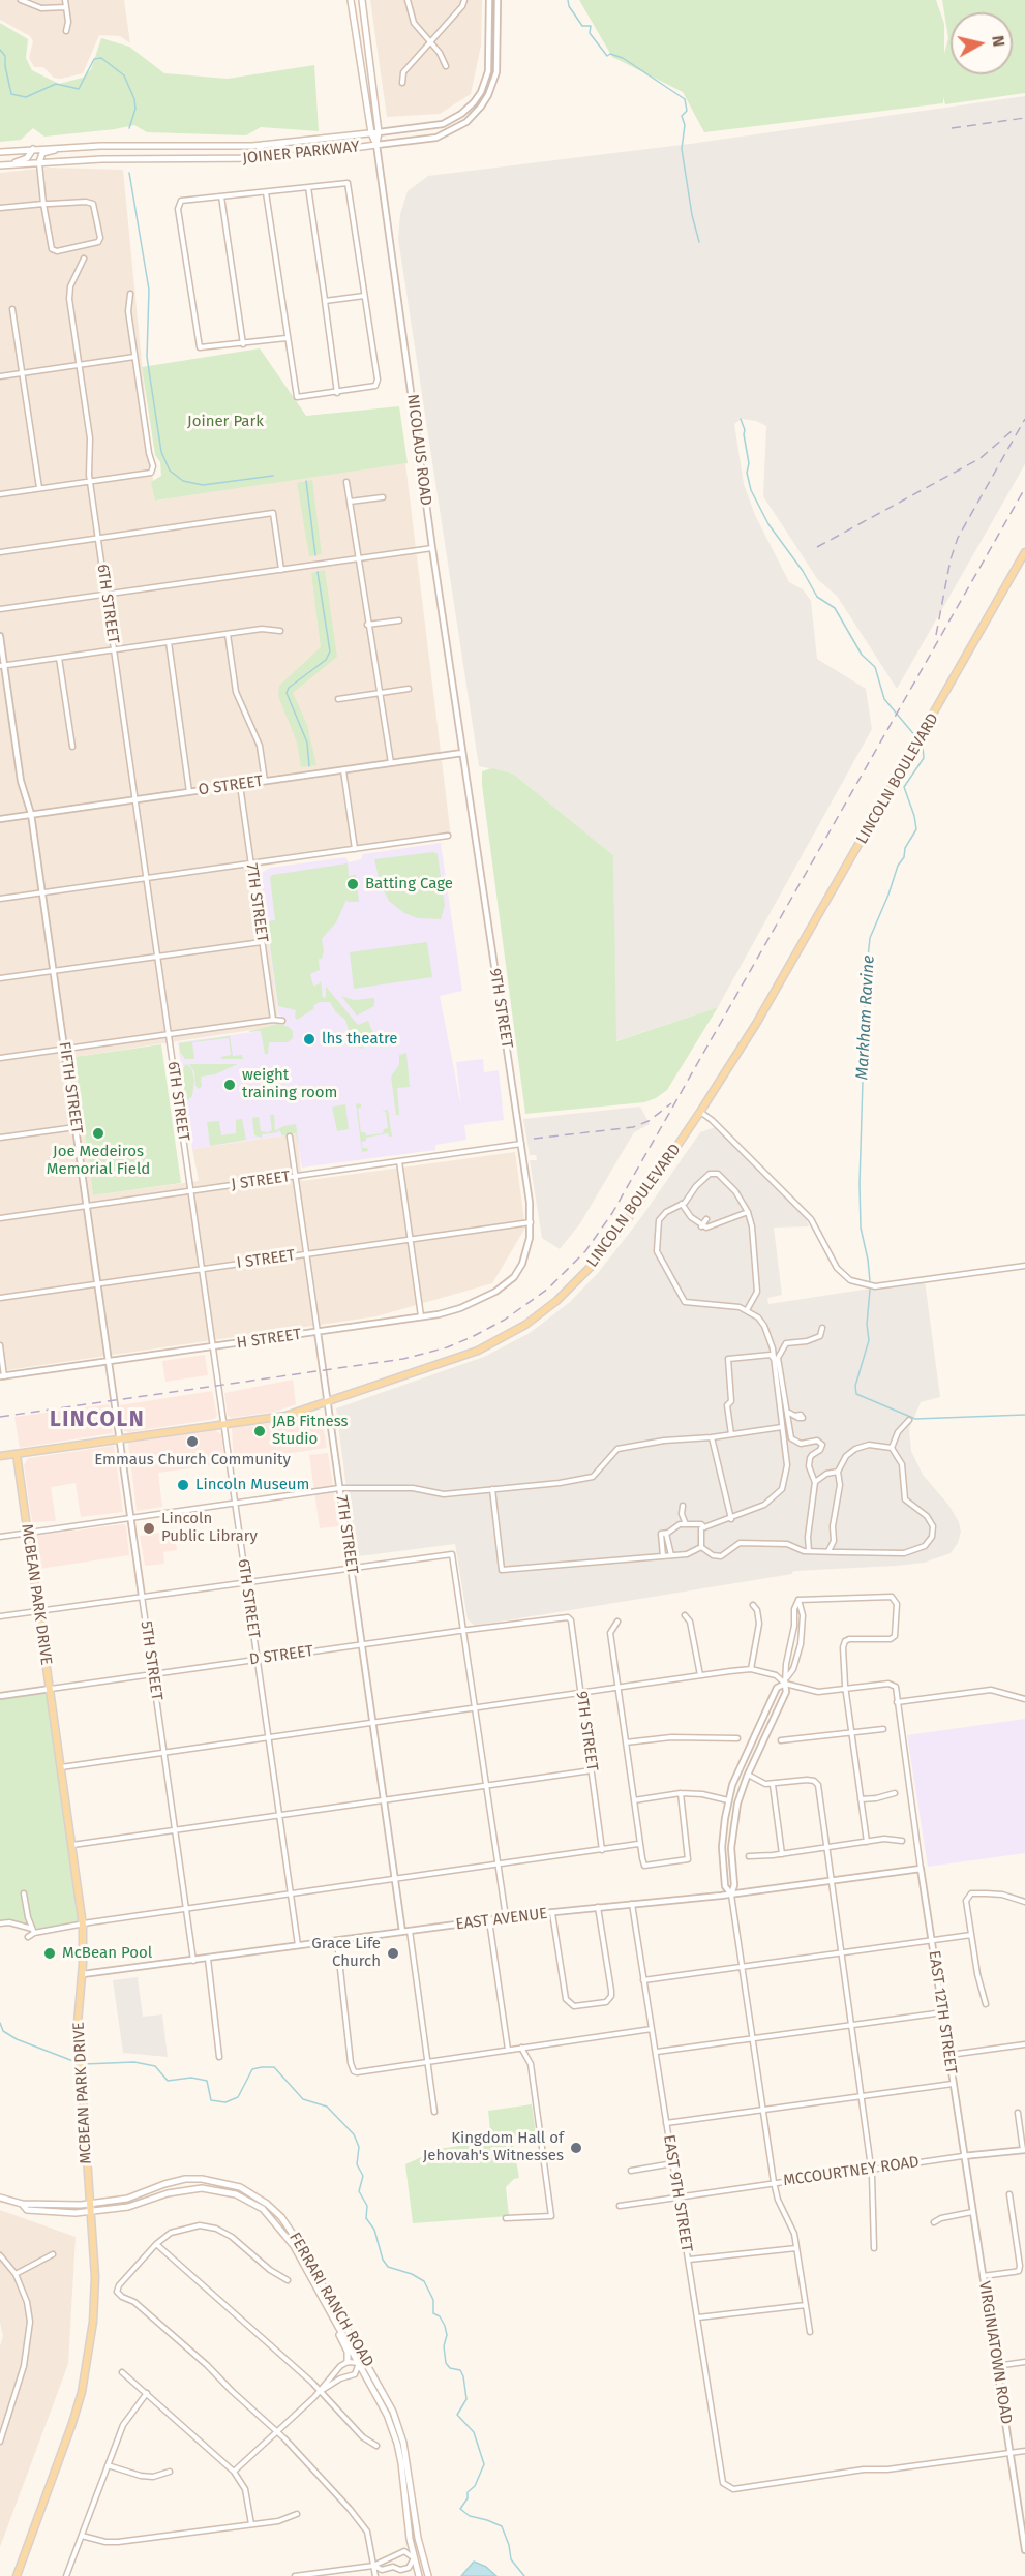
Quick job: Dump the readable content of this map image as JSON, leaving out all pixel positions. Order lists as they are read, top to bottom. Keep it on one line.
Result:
{"streets":{"main road":["JOINER PARKWAY","NICOLAUS ROAD","LINCOLN BOULEVARD","MCBEAN PARK DRIVE","FERRARI RANCH ROAD"],"street":["6TH STREET","O STREET","7TH STREET","9TH STREET","FIFTH STREET","J STREET","I STREET","H STREET","D STREET","5TH STREET","EAST AVENUE","EAST 12TH STREET","MCCOURTNEY ROAD","EAST 9TH STREET","VIRGINIATOWN ROAD"]},"crossings":[["JOINER PARKWAY","NICOLAUS ROAD"],["NICOLAUS ROAD","O STREET"],["NICOLAUS ROAD","9TH STREET"],["6TH STREET","LINCOLN BOULEVARD"],["6TH STREET","O STREET"],["6TH STREET","J STREET"],["6TH STREET","I STREET"],["6TH STREET","H STREET"],["6TH STREET","D STREET"],["6TH STREET","EAST AVENUE"],["LINCOLN BOULEVARD","7TH STREET"],["LINCOLN BOULEVARD","MCBEAN PARK DRIVE"],["LINCOLN BOULEVARD","5TH STREET"],["O STREET","7TH STREET"],["O STREET","9TH STREET"],["O STREET","FIFTH STREET"],["7TH STREET","J STREET"],["7TH STREET","I STREET"],["7TH STREET","H STREET"],["7TH STREET","D STREET"],["7TH STREET","EAST AVENUE"],["9TH STREET","J STREET"],["9TH STREET","I STREET"],["9TH STREET","H STREET"],["9TH STREET","D STREET"],["FIFTH STREET","J STREET"],["FIFTH STREET","I STREET"],["FIFTH STREET","H STREET"],["FIFTH STREET","5TH STREET"],["H STREET","5TH STREET"],["MCBEAN PARK DRIVE","D STREET"],["MCBEAN PARK DRIVE","EAST AVENUE"],["MCBEAN PARK DRIVE","FERRARI RANCH ROAD"],["D STREET","5TH STREET"],["5TH STREET","EAST AVENUE"],["EAST AVENUE","EAST 12TH STREET"],["EAST AVENUE","EAST 9TH STREET"],["EAST 12TH STREET","MCCOURTNEY ROAD"],["EAST 12TH STREET","VIRGINIATOWN ROAD"],["MCCOURTNEY ROAD","EAST 9TH STREET"],["MCCOURTNEY ROAD","VIRGINIATOWN ROAD"],["EAST 9TH STREET","VIRGINIATOWN ROAD"]],"districts":["LINCOLN"],"water":["Markham Ravine"],"parks":["Joiner Park"],"places":["Batting Cage","lhs theatre","weight training room","Joe Medeiros Memorial Field","JAB Fitness Studio","Emmaus Church Community","Lincoln Museum","Lincoln Public Library","McBean Pool","Grace Life Church","Kingdom Hall of Jehovah's Witnesses"],"north":"right"}
